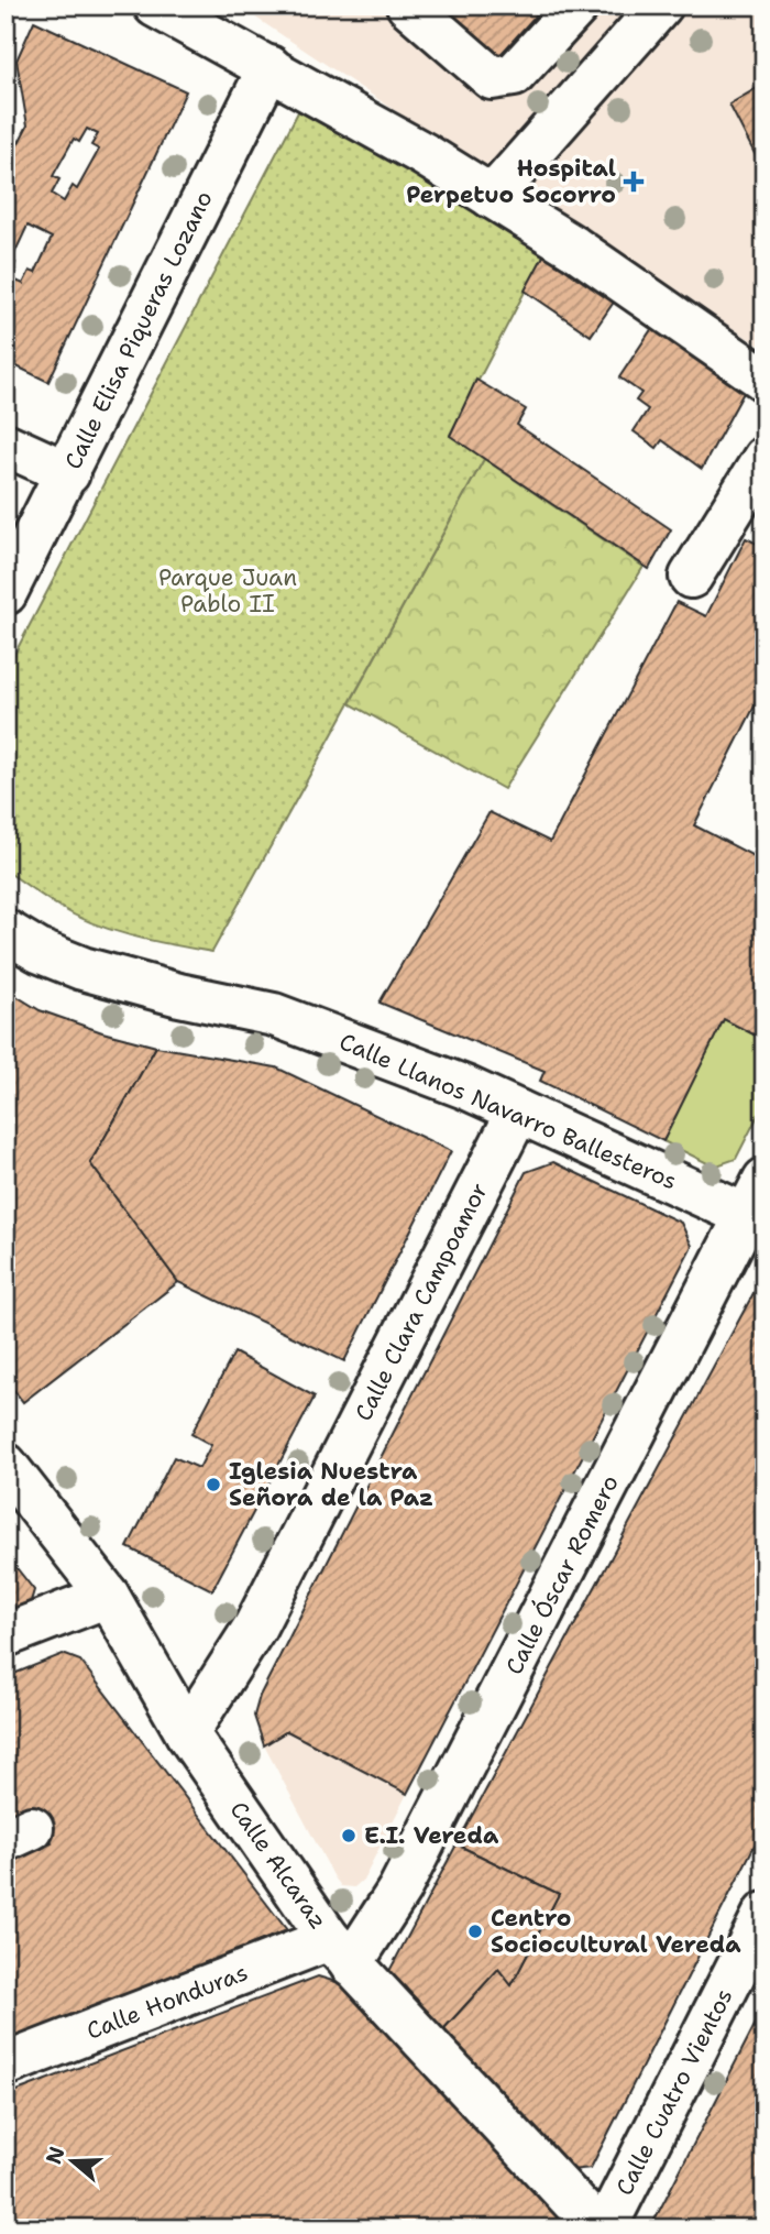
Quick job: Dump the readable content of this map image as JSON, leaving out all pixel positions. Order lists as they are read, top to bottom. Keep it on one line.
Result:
{"streets":{"street":["Calle Elisa Piqueras Lozano","Calle Llanos Navarro Ballesteros","Calle Clara Campoamor","Calle Óscar Romero","Calle Alcaraz","Calle Honduras","Calle Cuatro Vientos"]},"crossings":[["Calle Llanos Navarro Ballesteros","Calle Clara Campoamor"],["Calle Llanos Navarro Ballesteros","Calle Óscar Romero"],["Calle Clara Campoamor","Calle Alcaraz"],["Calle Óscar Romero","Calle Alcaraz"],["Calle Óscar Romero","Calle Honduras"],["Calle Alcaraz","Calle Honduras"]],"parks":["Parque Juan Pablo II"],"places":{"health":["Hospital Perpetuo Socorro"],"other":["Iglesia Nuestra Señora de la Paz","E.I. Vereda","Centro Sociocultural Vereda"]},"north":"left"}
